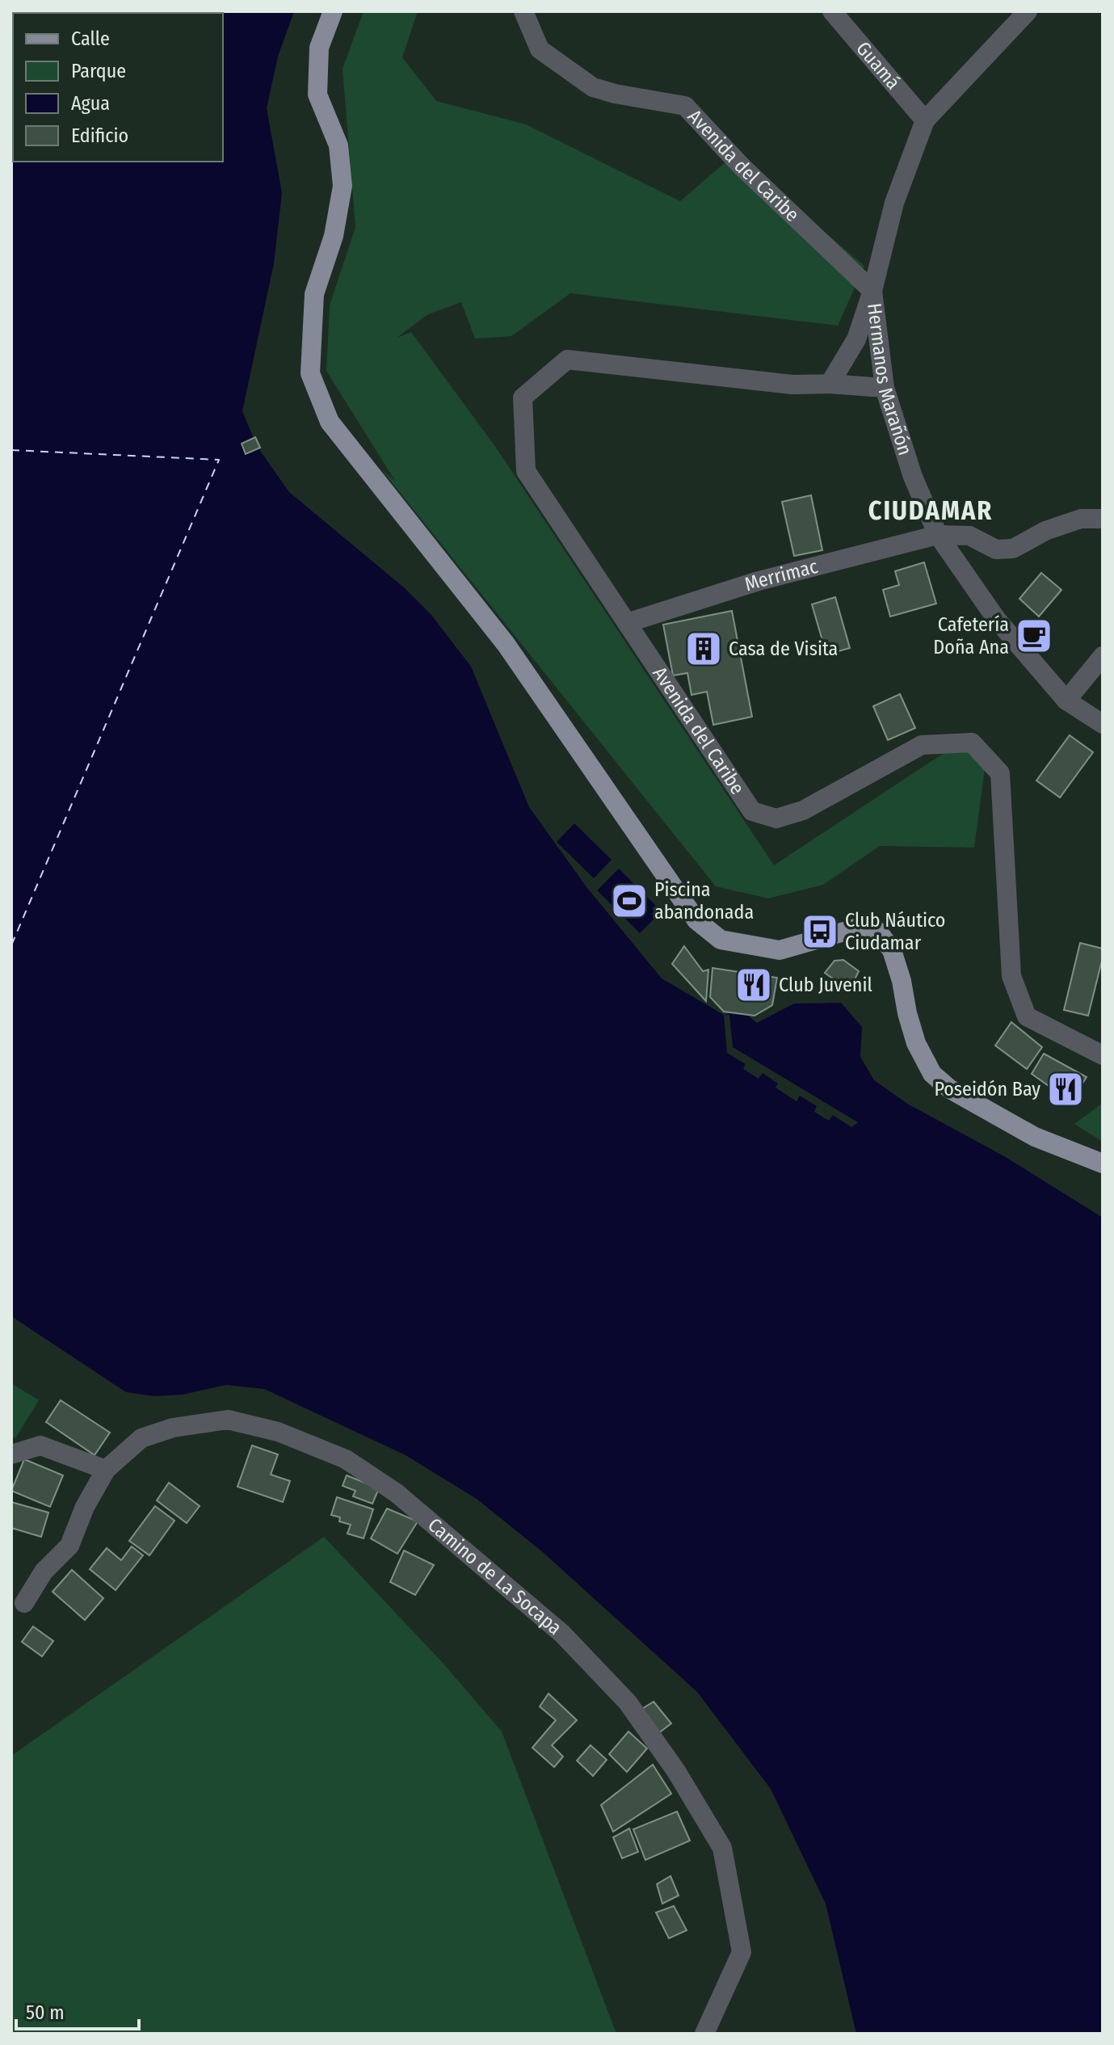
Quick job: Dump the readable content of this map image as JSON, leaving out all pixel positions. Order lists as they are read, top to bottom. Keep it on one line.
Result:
{"streets":{"street":["Guamá","Avenida del Caribe","Hermanos Marañón","Merrimac","Camino de La Socapa"]},"crossings":[["Guamá","Hermanos Marañón"],["Avenida del Caribe","Hermanos Marañón"],["Avenida del Caribe","Merrimac"],["Hermanos Marañón","Merrimac"]],"districts":["CIUDAMAR"],"places":{"cafe":["Cafetería Doña Ana"],"building":["Casa de Visita"],"sports":["Piscina abandonada"],"bus stop":["Club Náutico Ciudamar"],"restaurant":["Club Juvenil","Poseidón Bay"]},"legend":["Calle","Parque","Agua","Edificio"],"scale_bar":"50 m"}
